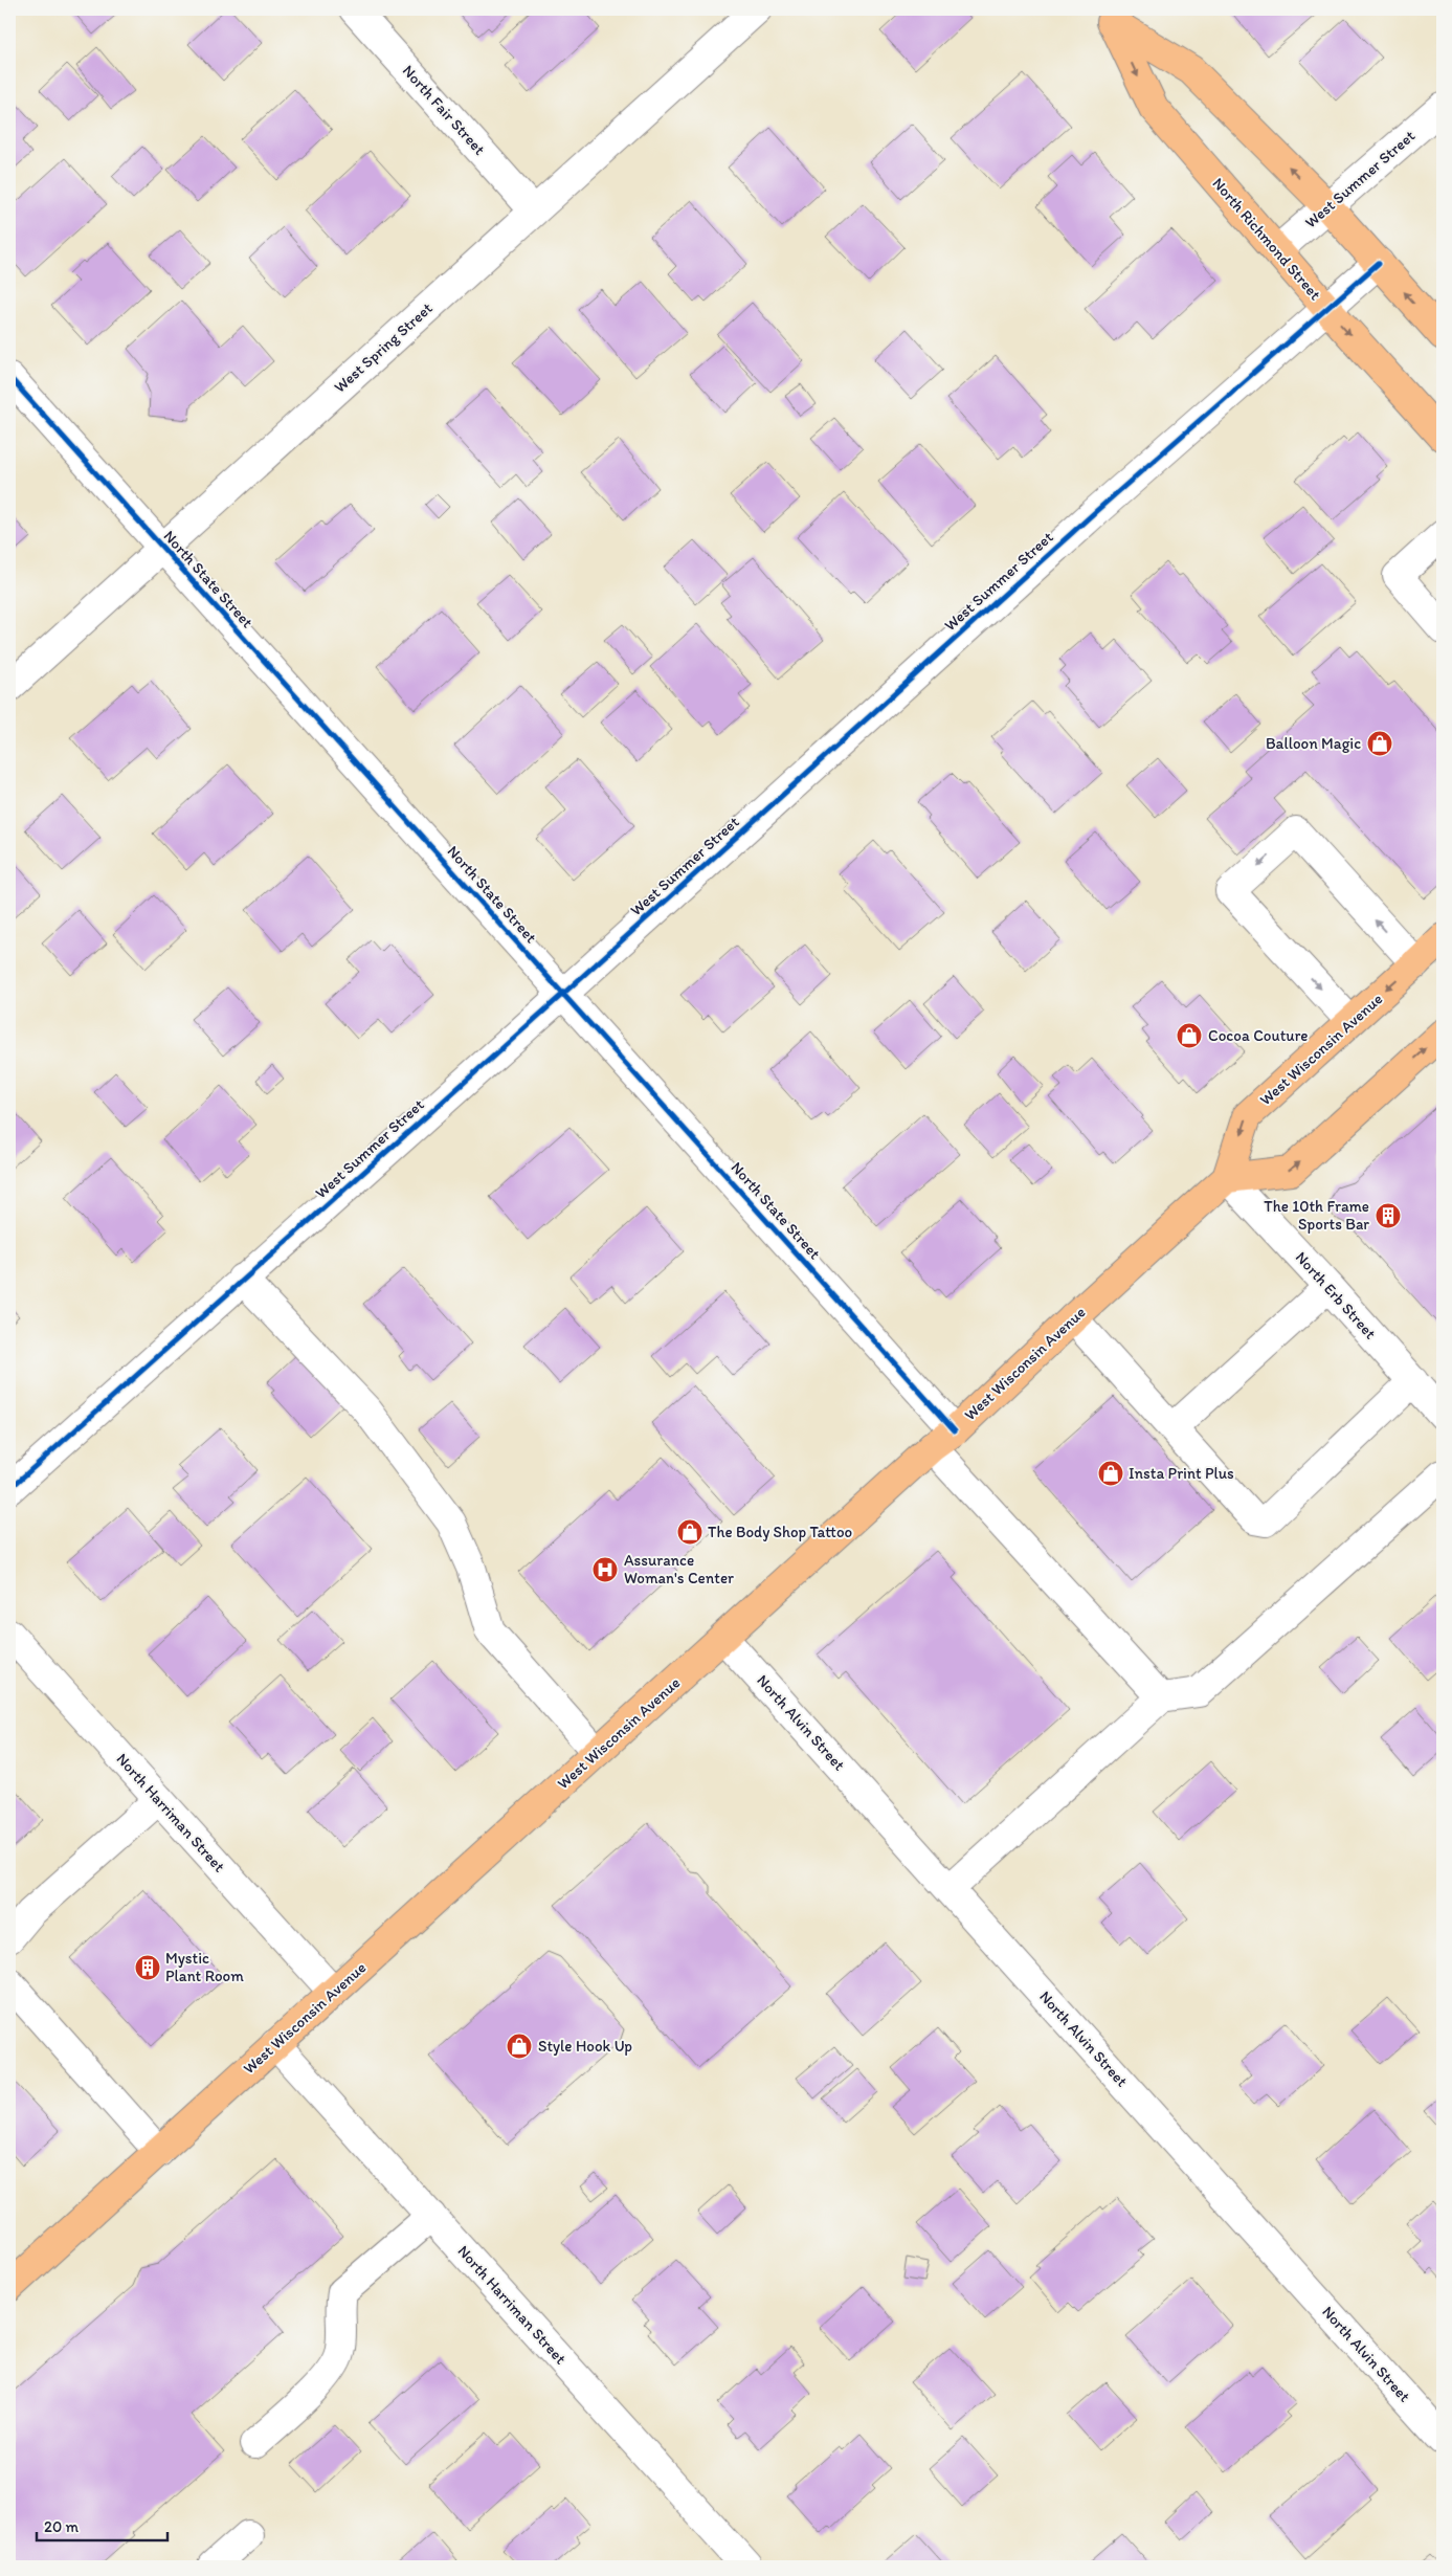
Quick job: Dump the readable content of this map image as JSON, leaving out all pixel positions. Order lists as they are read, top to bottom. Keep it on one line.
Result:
{"streets":{"main road":["North Richmond Street","West Wisconsin Avenue"],"street":["North Fair Street","West Summer Street","West Spring Street","North State Street","North Erb Street","North Alvin Street","North Harriman Street"]},"crossings":[["North Fair Street","West Spring Street"],["West Summer Street","North Richmond Street"],["West Summer Street","North State Street"],["West Spring Street","North State Street"],["North State Street","West Wisconsin Avenue"],["West Wisconsin Avenue","North Erb Street"],["West Wisconsin Avenue","North Alvin Street"],["West Wisconsin Avenue","North Harriman Street"]],"places":{"shop":["Balloon Magic","Cocoa Couture","Insta Print Plus","The Body Shop Tattoo","Style Hook Up"],"building":["The 10th Frame Sports Bar","Mystic Plant Room"],"hospital":["Assurance Woman's Center"]},"scale_bar":"20 m"}
